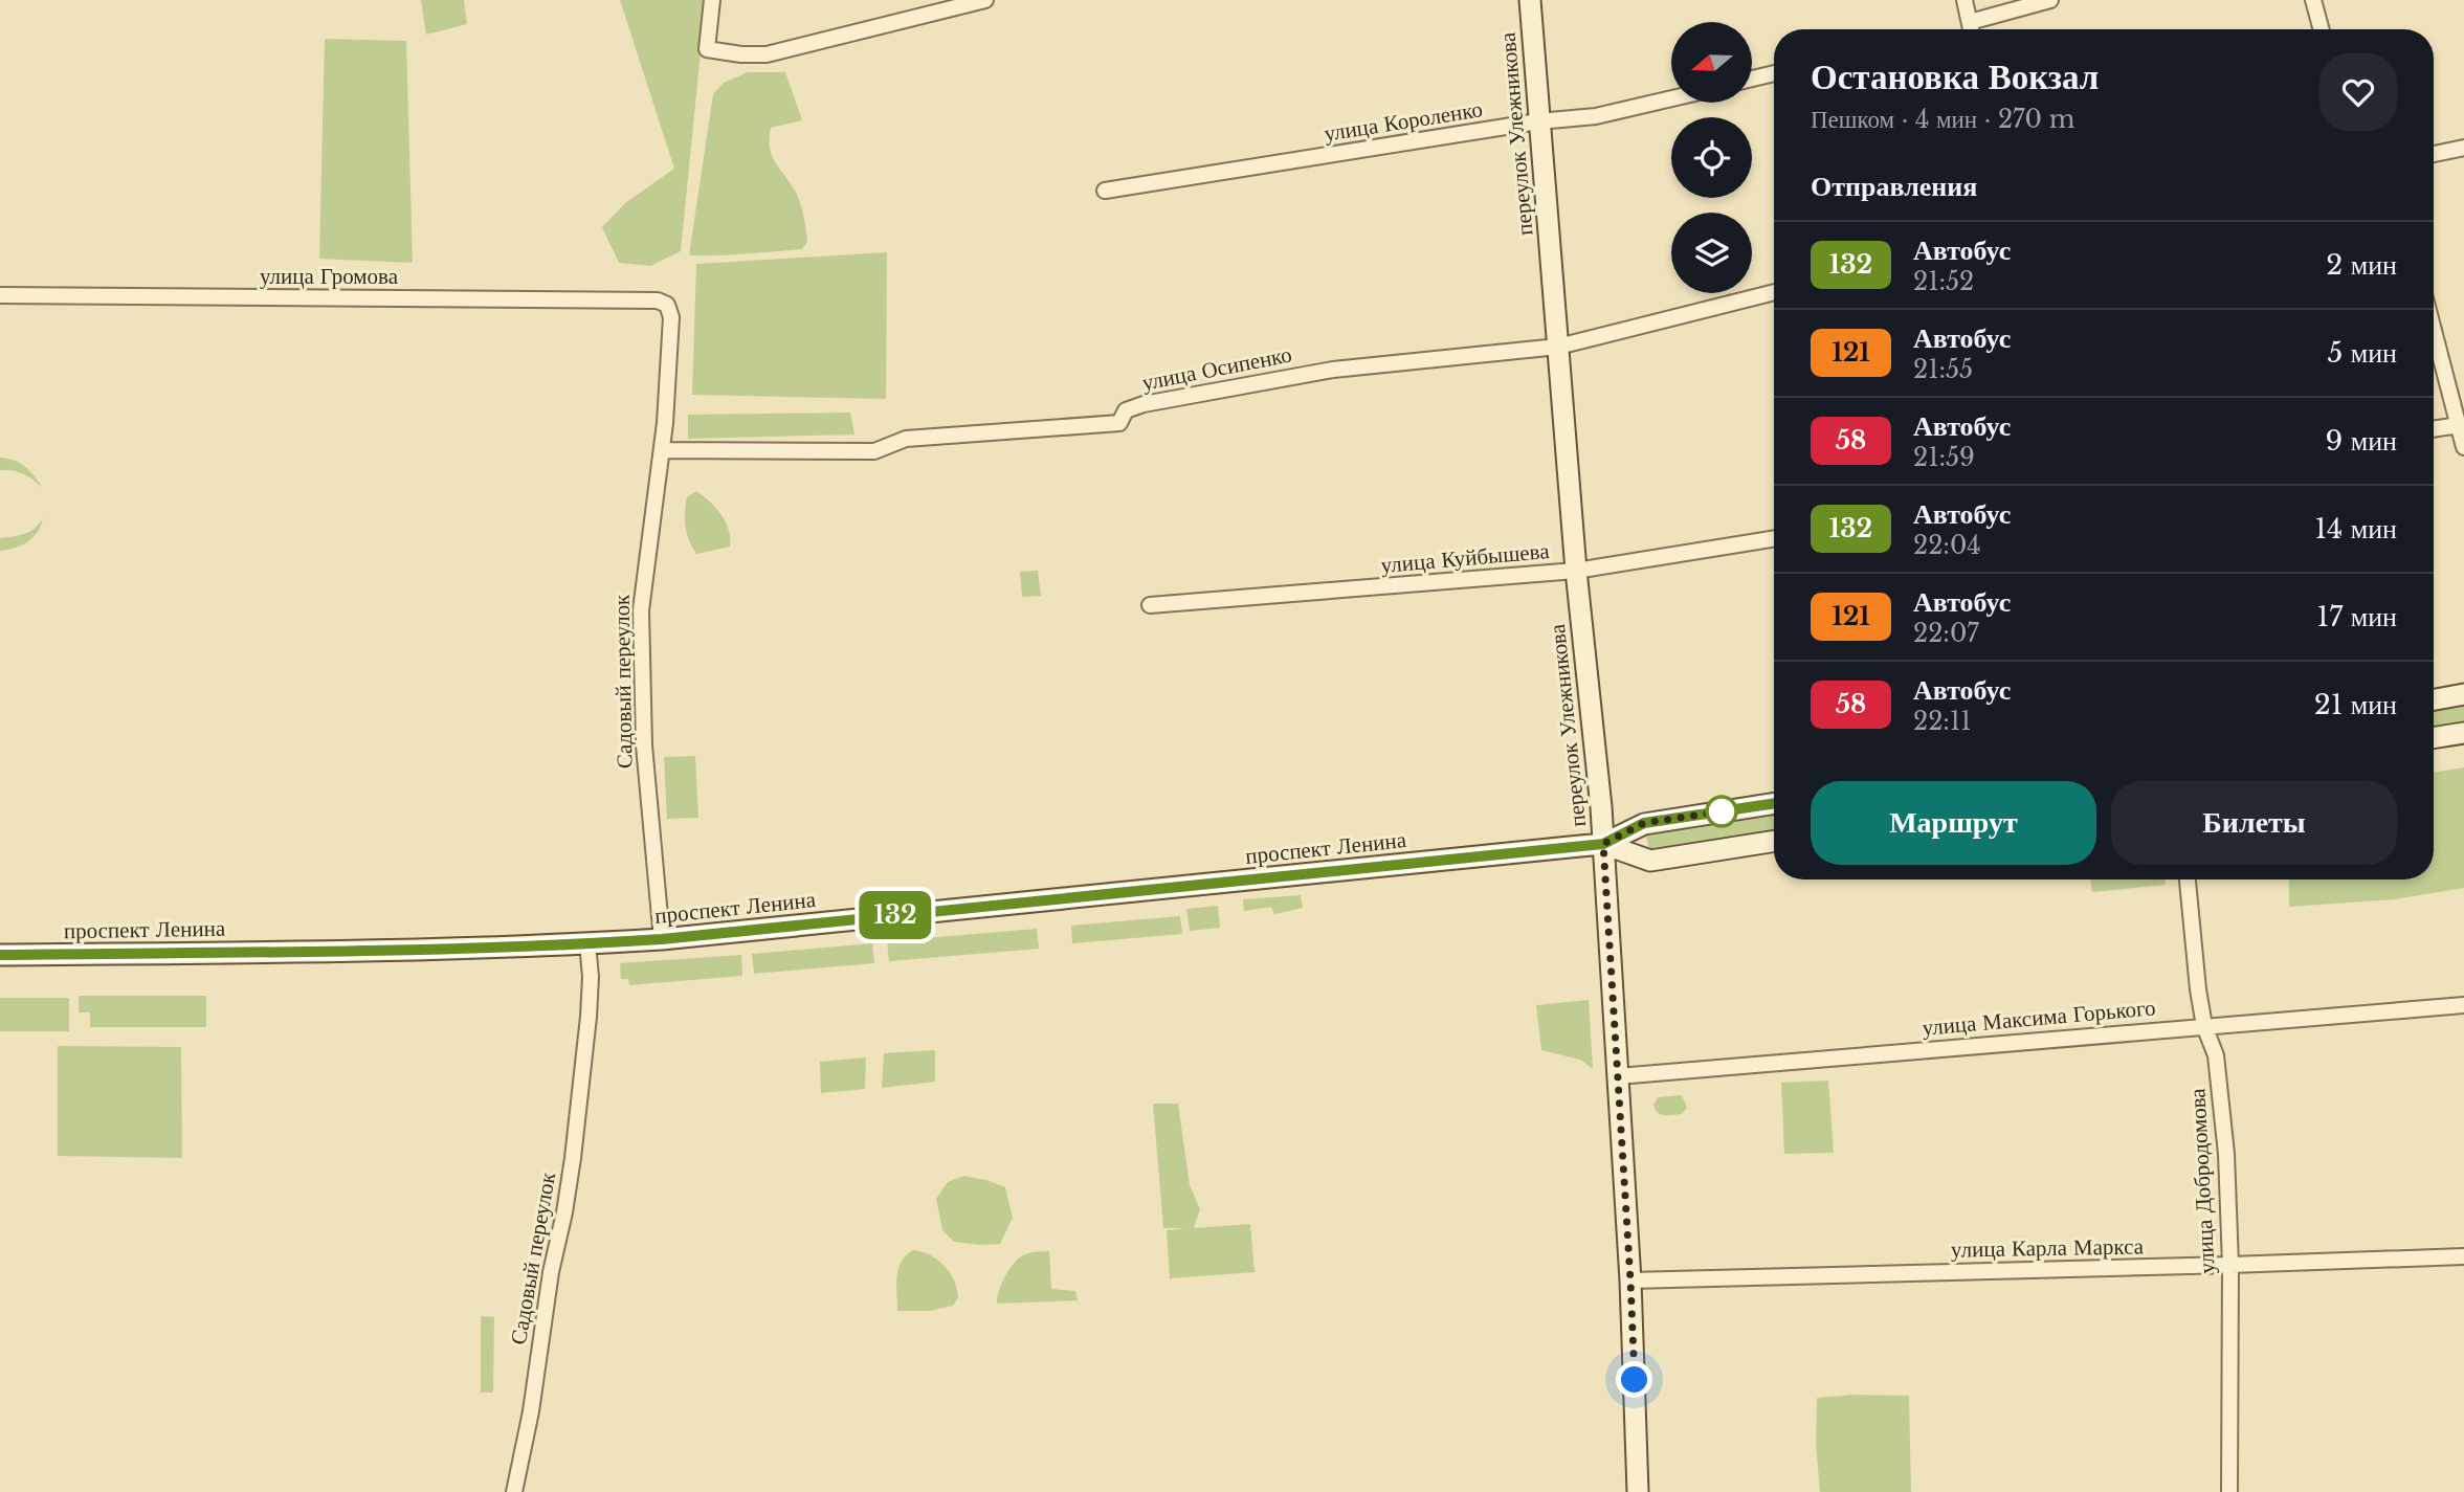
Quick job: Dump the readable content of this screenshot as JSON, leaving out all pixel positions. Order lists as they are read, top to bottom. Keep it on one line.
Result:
{"streets":{"main road":["переулок Улежникова","проспект Ленина"],"street":["улица Короленко","улица Громова","улица Осипенко","улица Куйбышева","Садовый переулок","улица Максима Горького","улица Добродомова","улица Карла Маркса"]},"crossings":[["улица Короленко","переулок Улежникова"],["переулок Улежникова","улица Осипенко"],["переулок Улежникова","улица Куйбышева"],["переулок Улежникова","проспект Ленина"],["переулок Улежникова","улица Максима Горького"],["переулок Улежникова","улица Карла Маркса"],["улица Громова","Садовый переулок"],["улица Осипенко","Садовый переулок"],["Садовый переулок","проспект Ленина"],["улица Максима Горького","улица Добродомова"],["улица Добродомова","улица Карла Маркса"]],"lines":["bus line 132"],"north":"left","page":{"on_map":"132","heading":[["Остановка Вокзал","Пешком · 4 мин · 270 m"],"Отправления"],"list":[{"mark":"132","name":"Автобус","note":"21:52","value":"2 мин"},{"mark":"121","name":"Автобус","note":"21:55","value":"5 мин"},{"mark":"58","name":"Автобус","note":"21:59","value":"9 мин"},{"mark":"132","name":"Автобус","note":"22:04","value":"14 мин"},{"mark":"121","name":"Автобус","note":"22:07","value":"17 мин"},{"mark":"58","name":"Автобус","note":"22:11","value":"21 мин"}],"buttons":["Маршрут","Билеты"]}}
